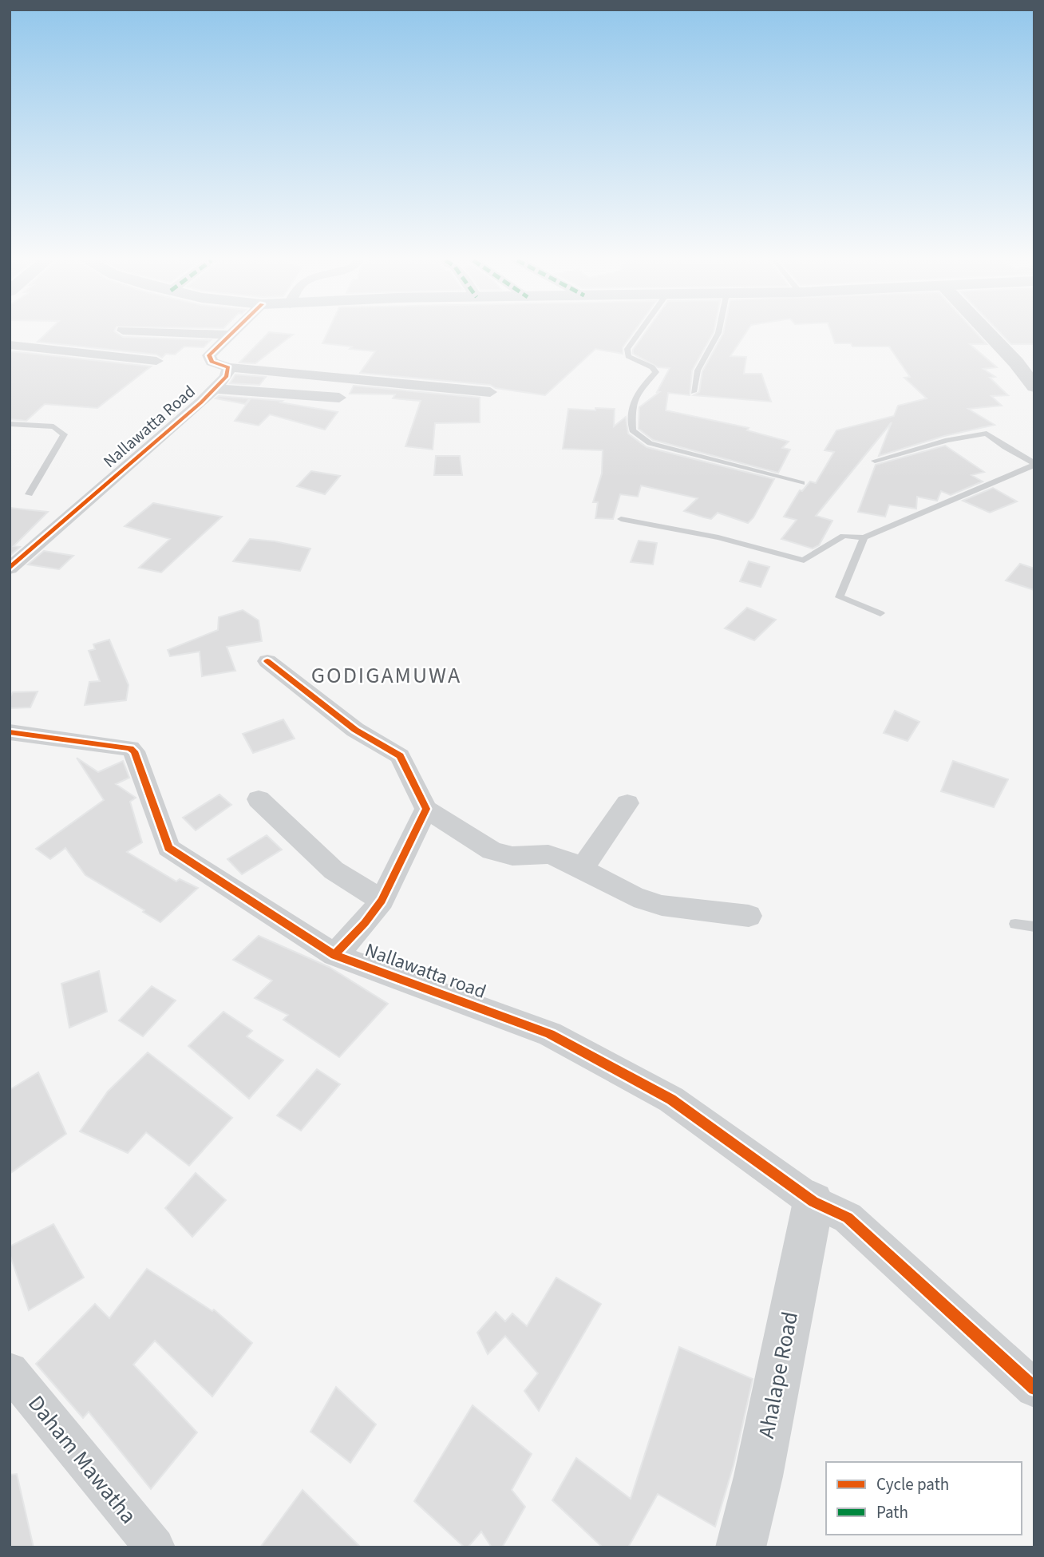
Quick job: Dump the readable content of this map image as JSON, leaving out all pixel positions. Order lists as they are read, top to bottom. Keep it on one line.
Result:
{"streets":{"street":["Nallawatta Road","Nallawatta road","Ahalape Road","Daham Mawatha"]},"crossings":[["Nallawatta road","Ahalape Road"]],"districts":["GODIGAMUWA"],"legend":["Cycle path","Path"]}
